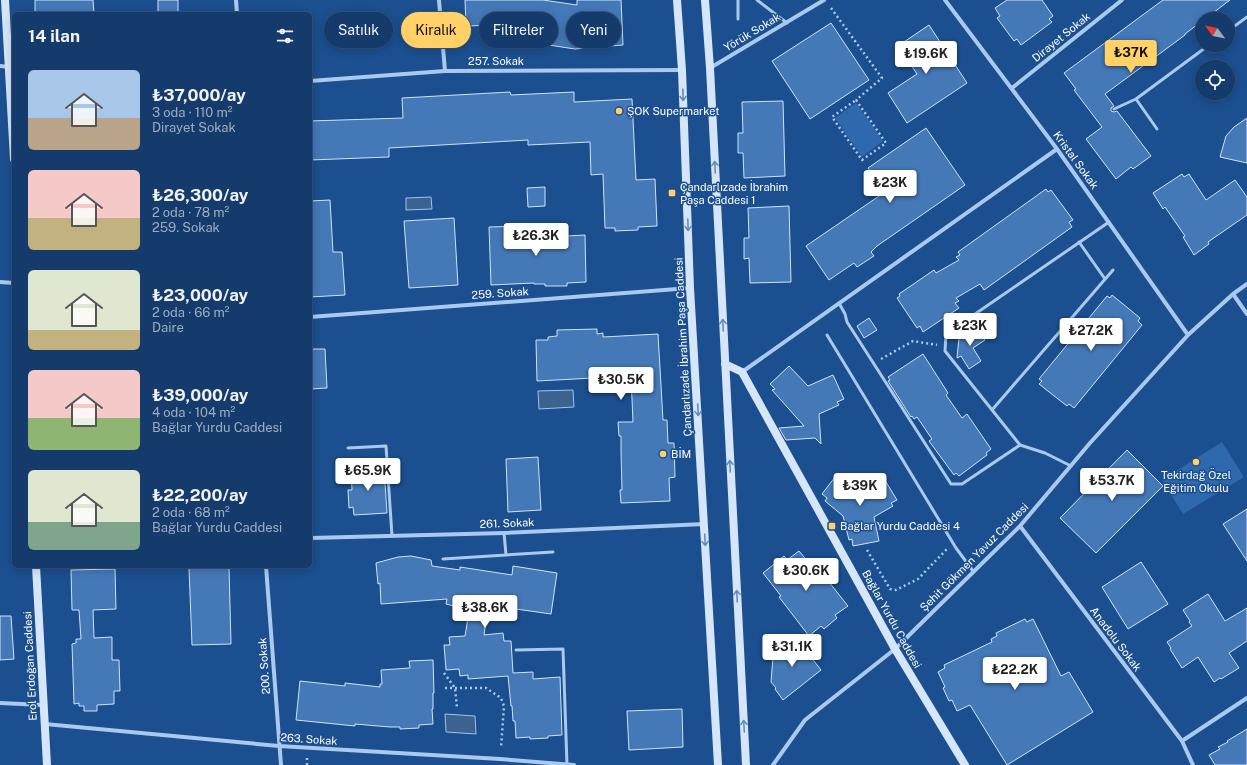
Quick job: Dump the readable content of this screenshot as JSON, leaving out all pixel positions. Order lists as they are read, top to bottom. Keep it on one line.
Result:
{"streets":{"main road":["Çandarlızade İbrahim Paşa Caddesi","Bağlar Yurdu Caddesi","Erol Erdoğan Caddesi"],"street":["Yörük Sokak","Dirayet Sokak","257. Sokak","Kristal Sokak","259. Sokak","261. Sokak","Şehit Gökmen Yavuz Caddesi","Anadolu Sokak","200. Sokak","263. Sokak"]},"crossings":[["Dirayet Sokak","Kristal Sokak"],["257. Sokak","Çandarlızade İbrahim Paşa Caddesi"],["Kristal Sokak","Şehit Gökmen Yavuz Caddesi"],["259. Sokak","Çandarlızade İbrahim Paşa Caddesi"],["Çandarlızade İbrahim Paşa Caddesi","261. Sokak"],["Şehit Gökmen Yavuz Caddesi","Bağlar Yurdu Caddesi"],["Şehit Gökmen Yavuz Caddesi","Anadolu Sokak"],["Erol Erdoğan Caddesi","263. Sokak"],["200. Sokak","263. Sokak"]],"places":{"other":["ŞOK Supermarket","BİM","Tekirdağ Özel Eğitim Okulu"],"transit":["Çandarlızade İbrahim Paşa Caddesi 1","Bağlar Yurdu Caddesi 4"]},"north":"top left","page":{"chip":["Satılık","Kiralık","Filtreler","Yeni"],"heading":"14 ilan","price":["₺37K","₺19.6K","₺23K","₺26.3K","₺23K","₺27.2K","₺30.5K","₺65.9K","₺53.7K","₺39K","₺30.6K","₺38.6K","₺31.1K","₺22.2K"],"list":[{"name":"₺37,000/ay","note":"3 oda · 110 m² · Dirayet Sokak"},{"name":"₺26,300/ay","note":"2 oda · 78 m² · 259. Sokak"},{"name":"₺23,000/ay","note":"2 oda · 66 m² · Daire"},{"name":"₺39,000/ay","note":"4 oda · 104 m² · Bağlar Yurdu Caddesi"},{"name":"₺22,200/ay","note":"2 oda · 68 m² · Bağlar Yurdu Caddesi"}]}}
